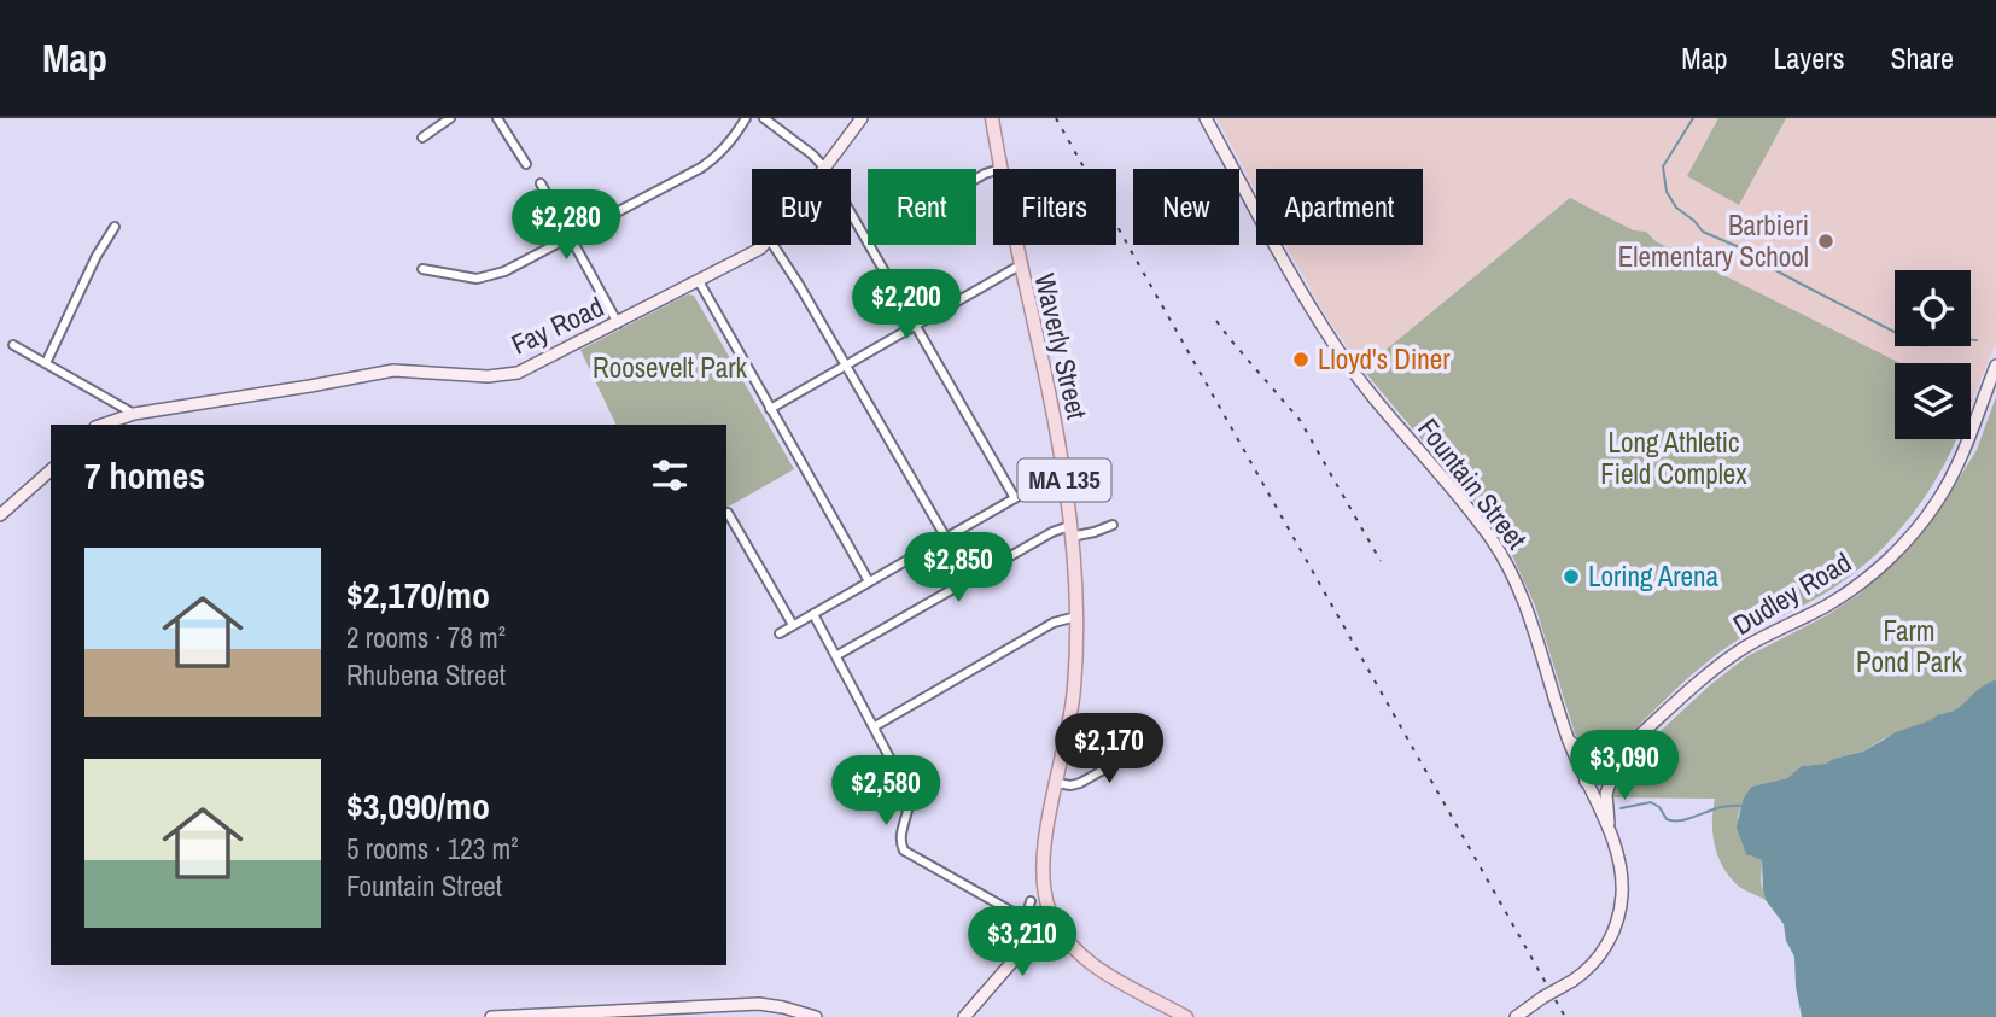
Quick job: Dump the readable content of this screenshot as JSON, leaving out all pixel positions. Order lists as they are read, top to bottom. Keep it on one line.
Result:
{"streets":{"main road":["Waverly Street","MA 135"],"street":["Fay Road","Fountain Street","Dudley Road"]},"crossings":[["Fountain Street","Dudley Road"]],"parks":["Roosevelt Park","Long Athletic Field Complex","Farm Pond Park"],"places":["Barbieri Elementary School","Lloyd's Diner","Loring Arena"],"page":{"header":"Map","nav":["Map","Layers","Share"],"chip":["Buy","Rent","Filters","New","Apartment"],"price":["$2,280","$2,200","$2,850","$2,170","$3,090","$2,580","$3,210"],"heading":"7 homes","list":[{"name":"$2,170/mo","note":"2 rooms · 78 m² · Rhubena Street"},{"name":"$3,090/mo","note":"5 rooms · 123 m² · Fountain Street"}]}}
